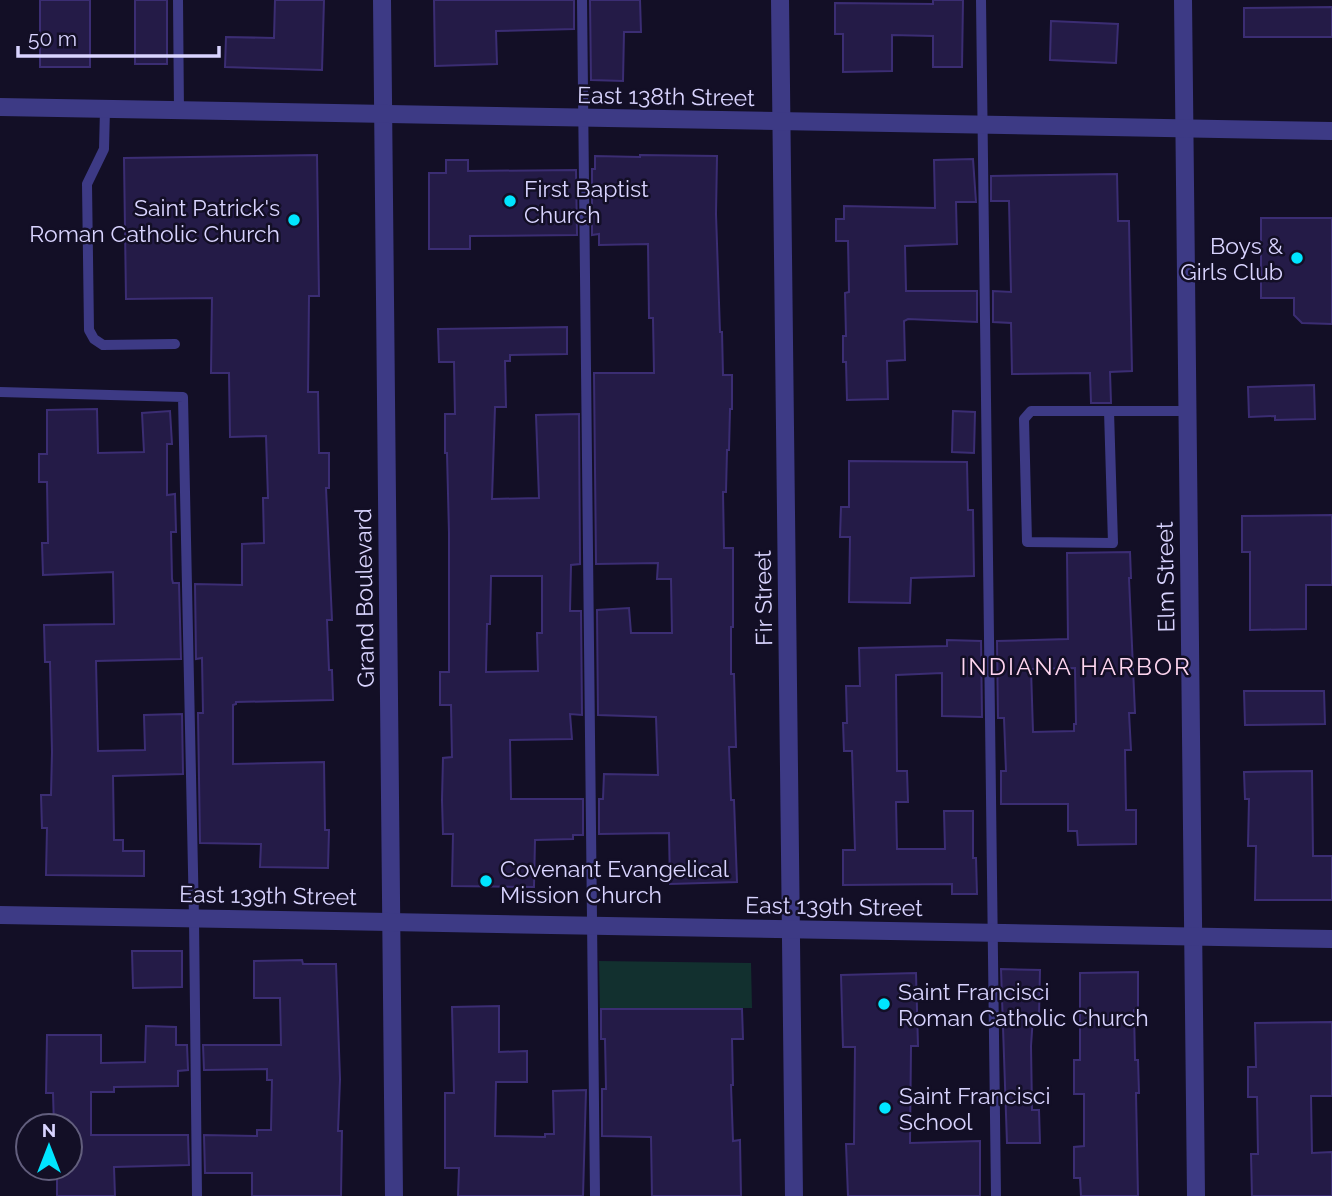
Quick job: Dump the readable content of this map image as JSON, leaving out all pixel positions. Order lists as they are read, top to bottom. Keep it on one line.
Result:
{"streets":{"street":["East 138th Street","Elm Street","Grand Boulevard","Fir Street","East 139th Street"]},"crossings":[["East 138th Street","Elm Street"],["East 138th Street","Grand Boulevard"],["East 138th Street","Fir Street"],["Elm Street","East 139th Street"],["Grand Boulevard","East 139th Street"],["Fir Street","East 139th Street"]],"districts":["INDIANA HARBOR"],"places":["First Baptist Church","Saint Patrick's Roman Catholic Church","Boys & Girls Club","Covenant Evangelical Mission Church","Saint Francisci Roman Catholic Church","Saint Francisci School"],"scale_bar":"50 m","north":"top"}
